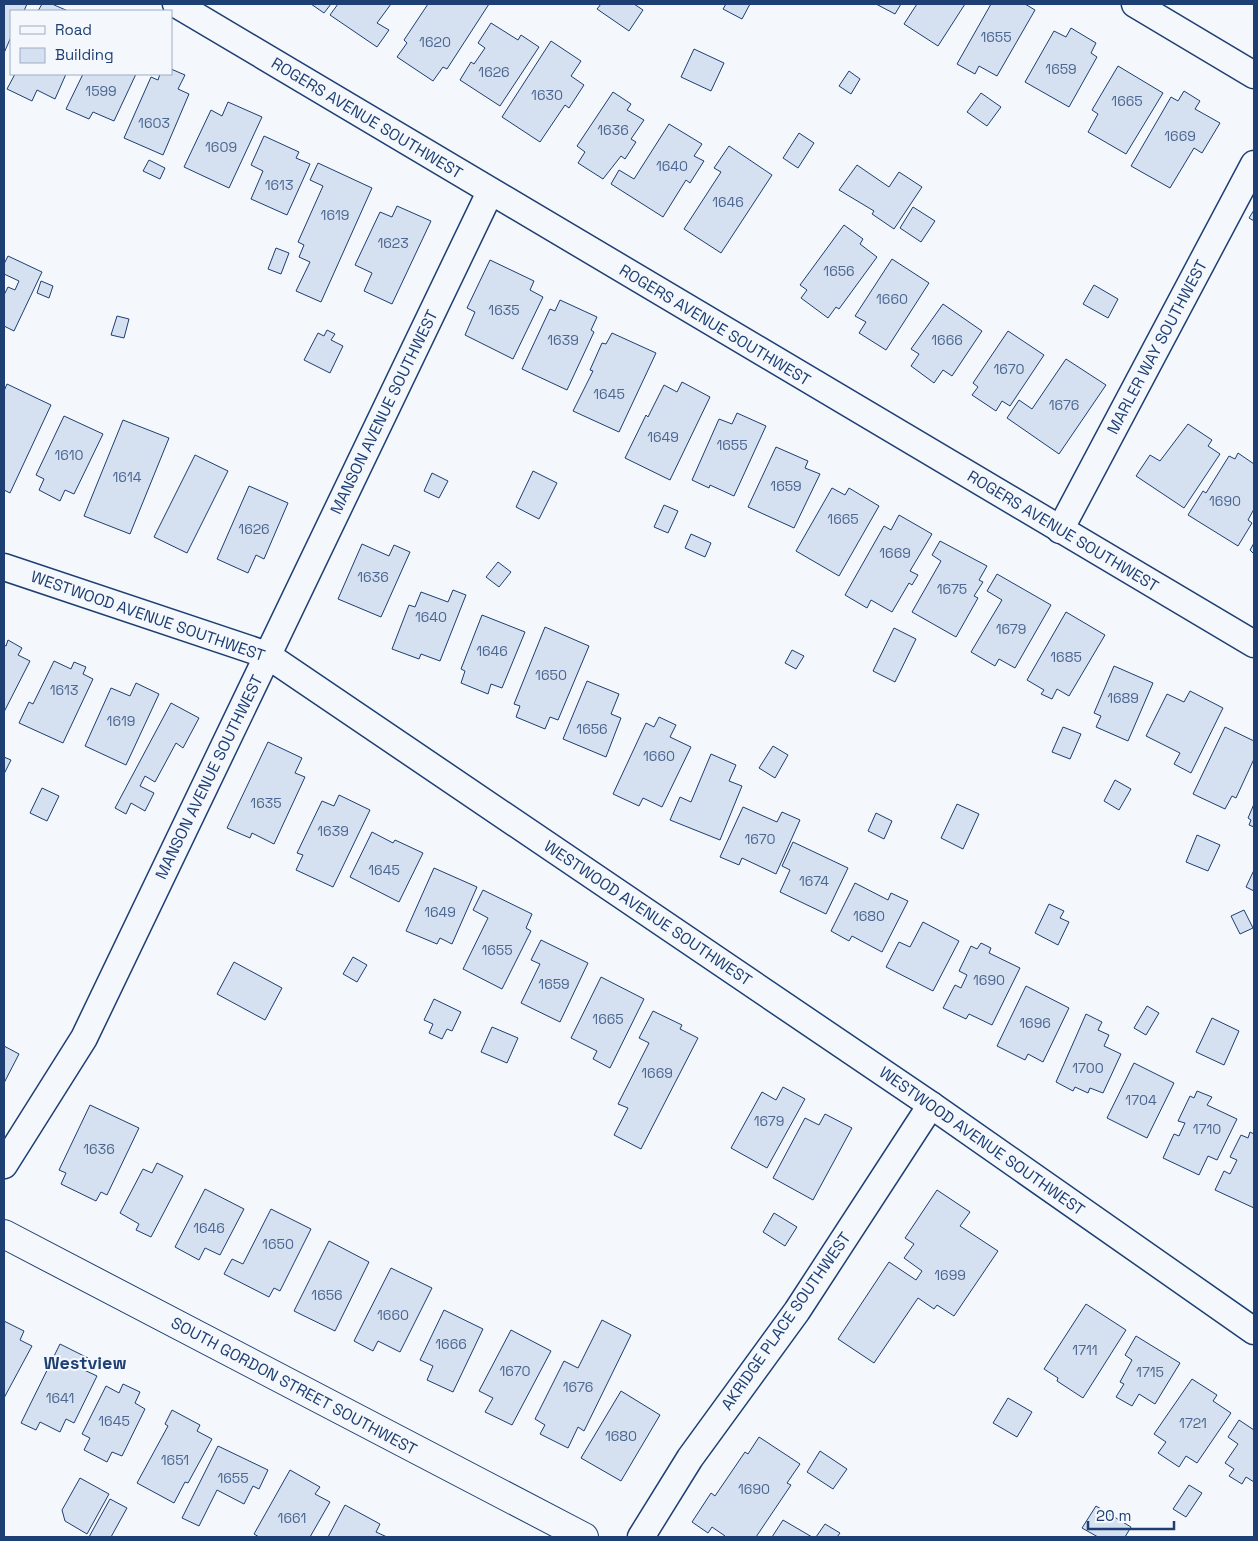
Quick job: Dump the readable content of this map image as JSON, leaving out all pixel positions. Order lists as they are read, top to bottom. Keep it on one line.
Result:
{"streets":{"street":["ROGERS AVENUE SOUTHWEST","MARLER WAY SOUTHWEST","MANSON AVENUE SOUTHWEST","WESTWOOD AVENUE SOUTHWEST","AKRIDGE PLACE SOUTHWEST","SOUTH GORDON STREET SOUTHWEST"]},"crossings":[["ROGERS AVENUE SOUTHWEST","MARLER WAY SOUTHWEST"],["ROGERS AVENUE SOUTHWEST","MANSON AVENUE SOUTHWEST"],["MANSON AVENUE SOUTHWEST","WESTWOOD AVENUE SOUTHWEST"],["WESTWOOD AVENUE SOUTHWEST","AKRIDGE PLACE SOUTHWEST"]],"districts":["Westview"],"house_numbers":["1655","1620","1659","1626","1599","1630","1665","1603","1636","1669","1609","1640","1613","1646","1619","1623","1656","1660","1635","1639","1666","1670","1645","1676","1649","1655","1610","1614","1659","1690","1665","1626","1669","1636","1675","1640","1679","1646","1685","1650","1613","1689","1619","1656","1660","1635","1639","1670","1645","1674","1649","1680","1655","1690","1659","1665","1696","1700","1669","1704","1679","1710","1636","1646","1650","1699","1656","1660","1666","1711","1670","1715","1676","1641","1645","1721","1680","1651","1655","1690","1661"],"legend":["Road","Building"],"scale_bar":"20 m"}
